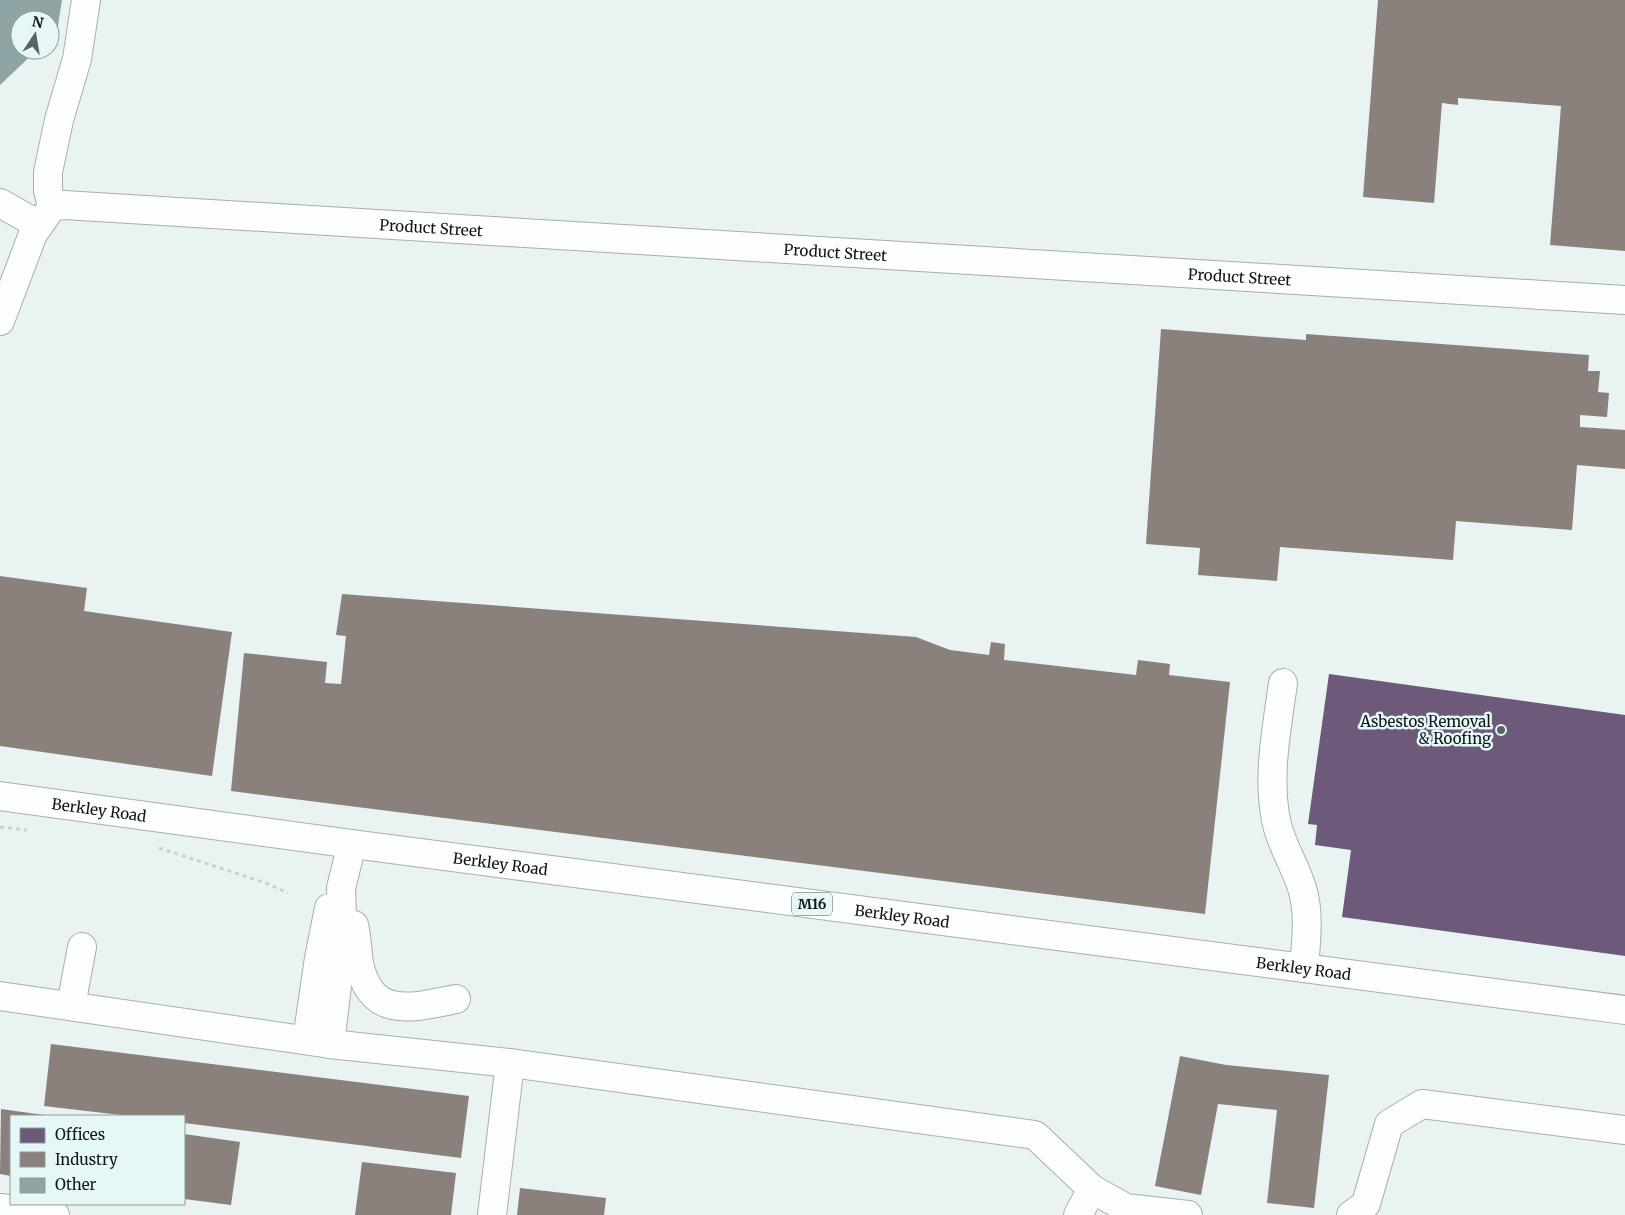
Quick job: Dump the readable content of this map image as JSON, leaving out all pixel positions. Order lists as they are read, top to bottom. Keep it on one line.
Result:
{"streets":{"street":["Product Street","Berkley Road","M16"]},"places":["Asbestos Removal & Roofing"],"legend":["Offices","Industry","Other"],"north":"top"}
